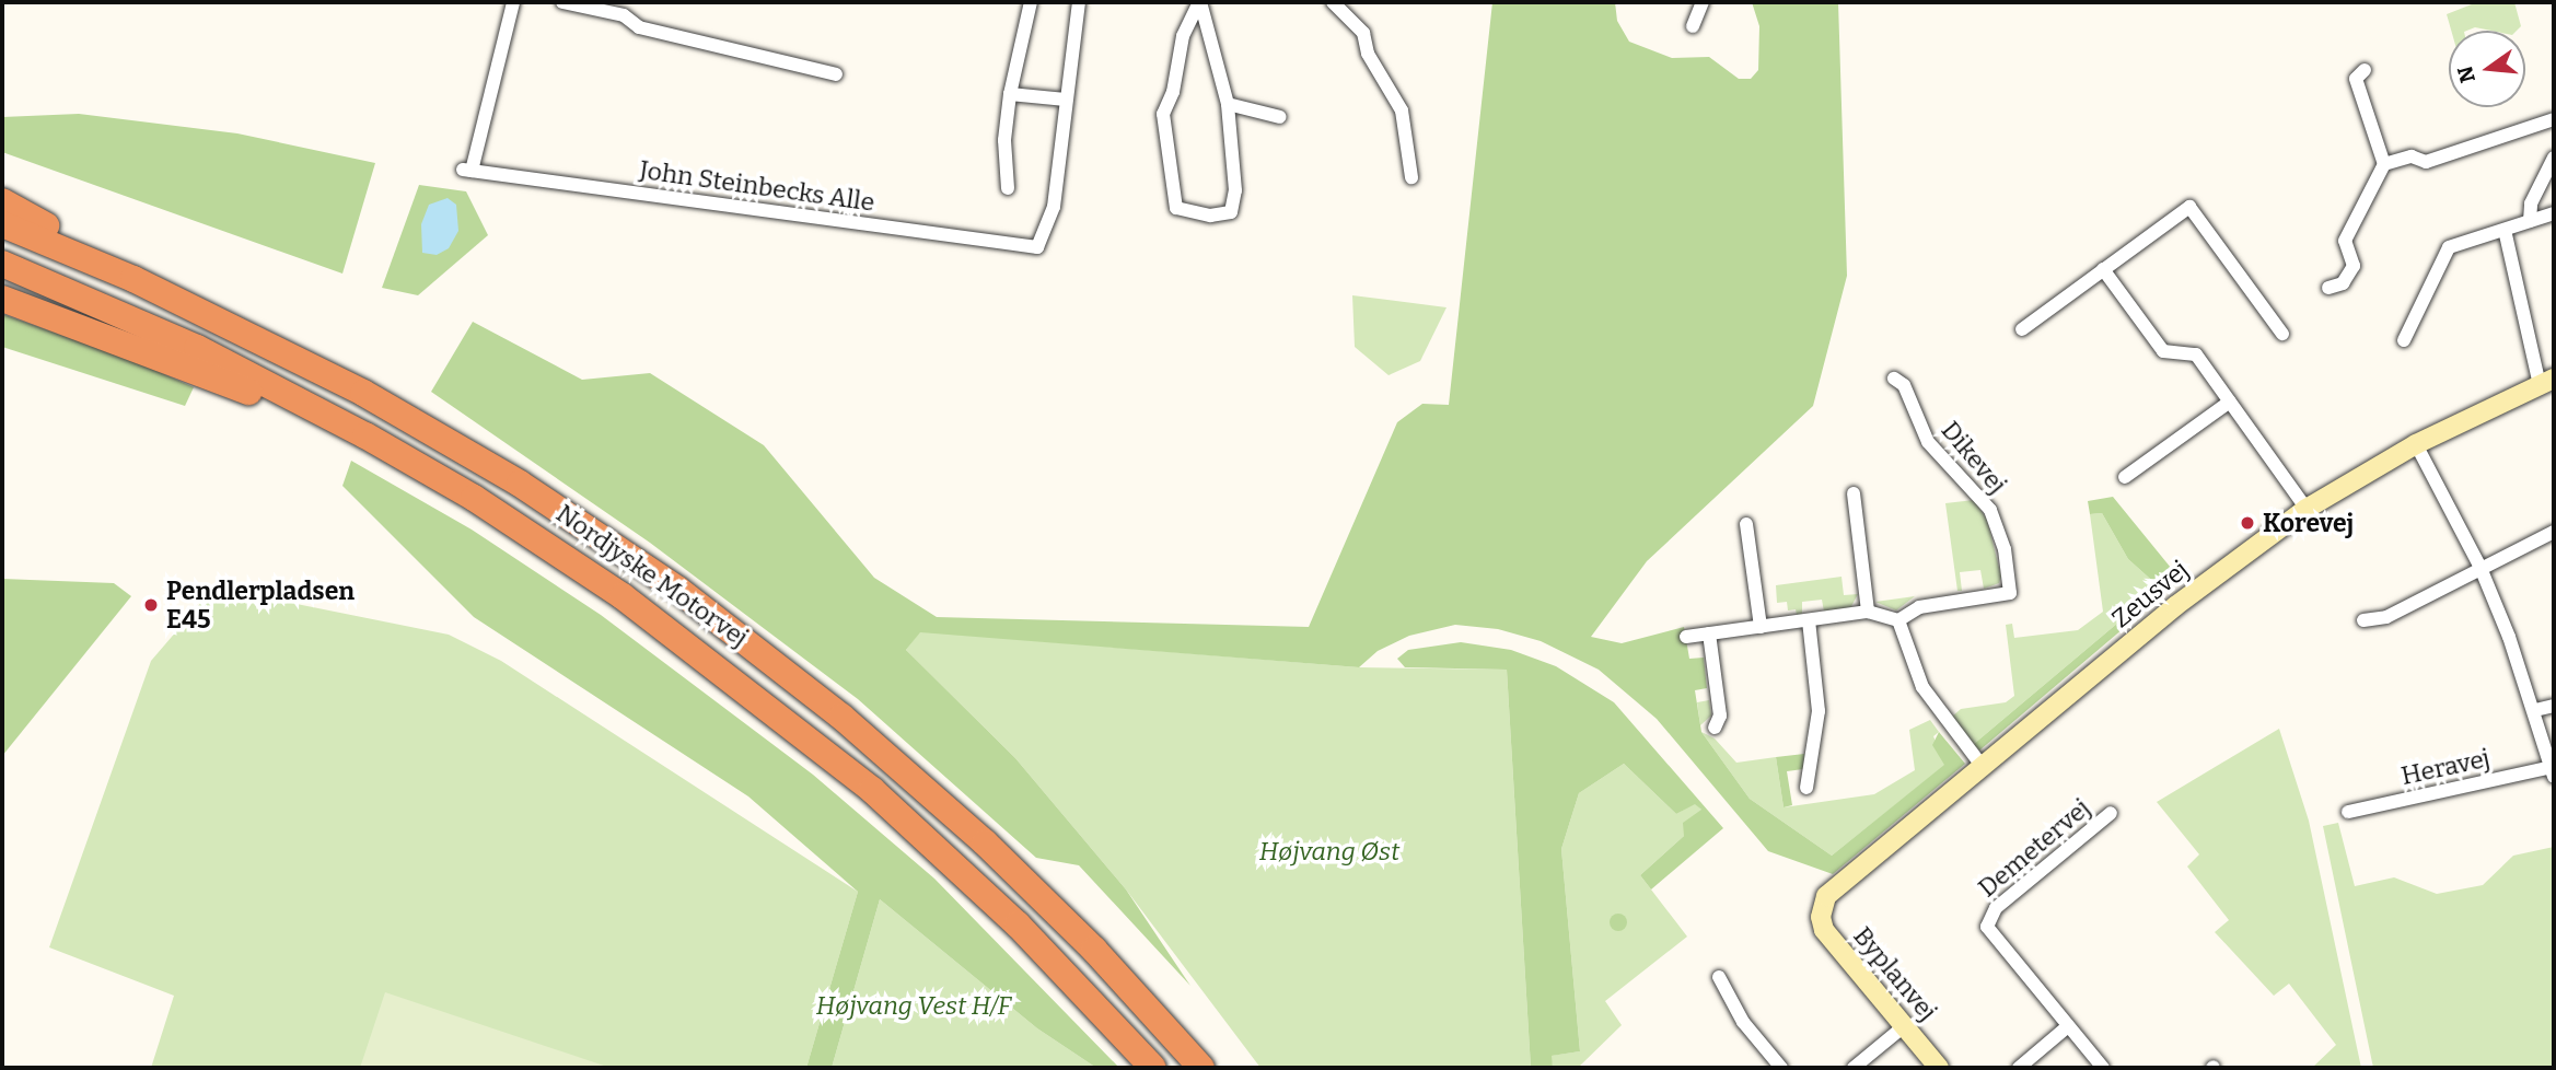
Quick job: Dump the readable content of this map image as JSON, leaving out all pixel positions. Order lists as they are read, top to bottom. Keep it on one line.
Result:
{"streets":{"highway":["Nordjyske Motorvej"],"street":["John Steinbecks Alle","Dikevej","Zeusvej","Heravej","Demetervej","Byplanvej"]},"crossings":[["Zeusvej","Heravej"],["Zeusvej","Byplanvej"]],"parks":["Højvang Øst","Højvang Vest H/F"],"places":["Korevej","Pendlerpladsen E45"],"north":"left"}
